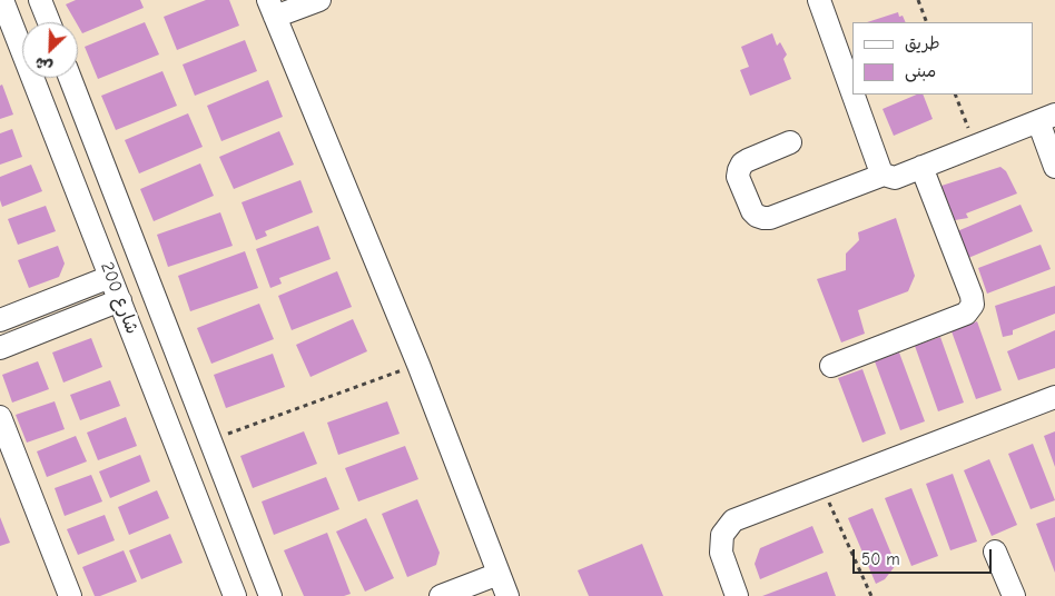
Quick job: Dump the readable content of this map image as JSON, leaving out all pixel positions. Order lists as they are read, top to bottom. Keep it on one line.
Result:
{"streets":{"street":["شارع 200"]},"legend":["طريق","مبنى"],"scale_bar":"50 m","north":"bottom left"}
